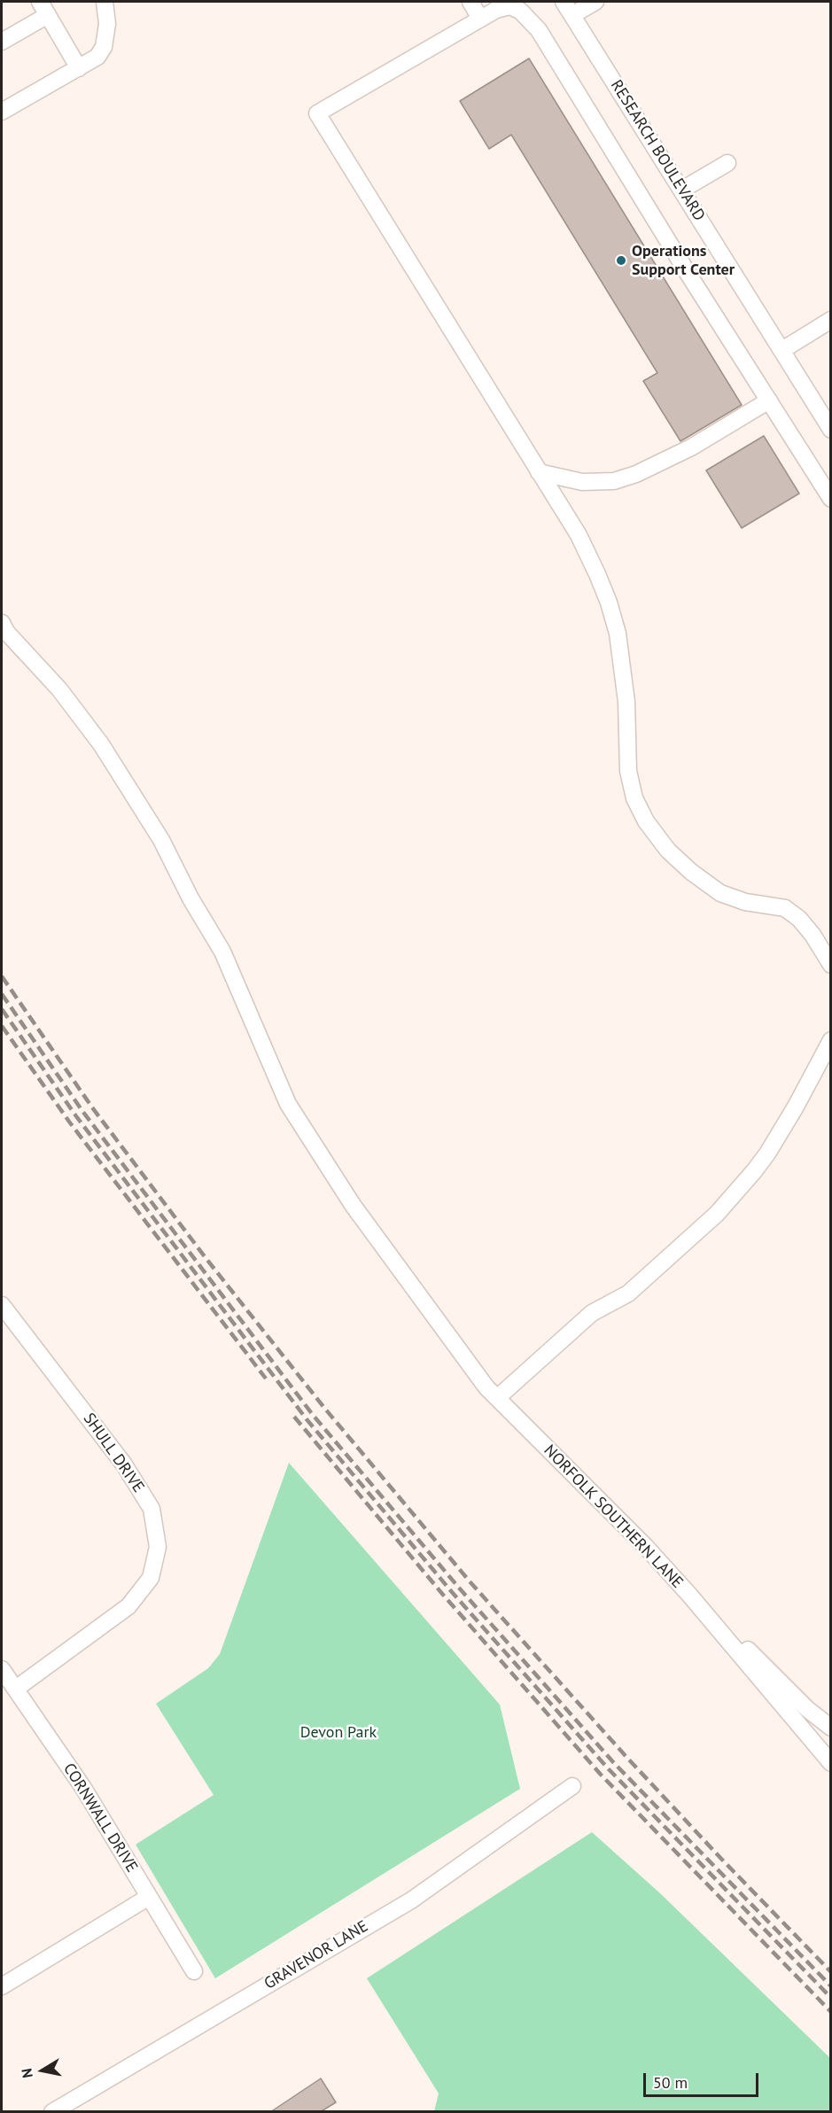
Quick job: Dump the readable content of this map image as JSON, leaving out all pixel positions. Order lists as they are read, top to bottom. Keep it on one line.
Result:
{"streets":{"street":["RESEARCH BOULEVARD","SHULL DRIVE","NORFOLK SOUTHERN LANE","CORNWALL DRIVE","GRAVENOR LANE"]},"crossings":[["SHULL DRIVE","CORNWALL DRIVE"]],"parks":["Devon Park"],"places":["Operations Support Center"],"scale_bar":"50 m","north":"left"}
